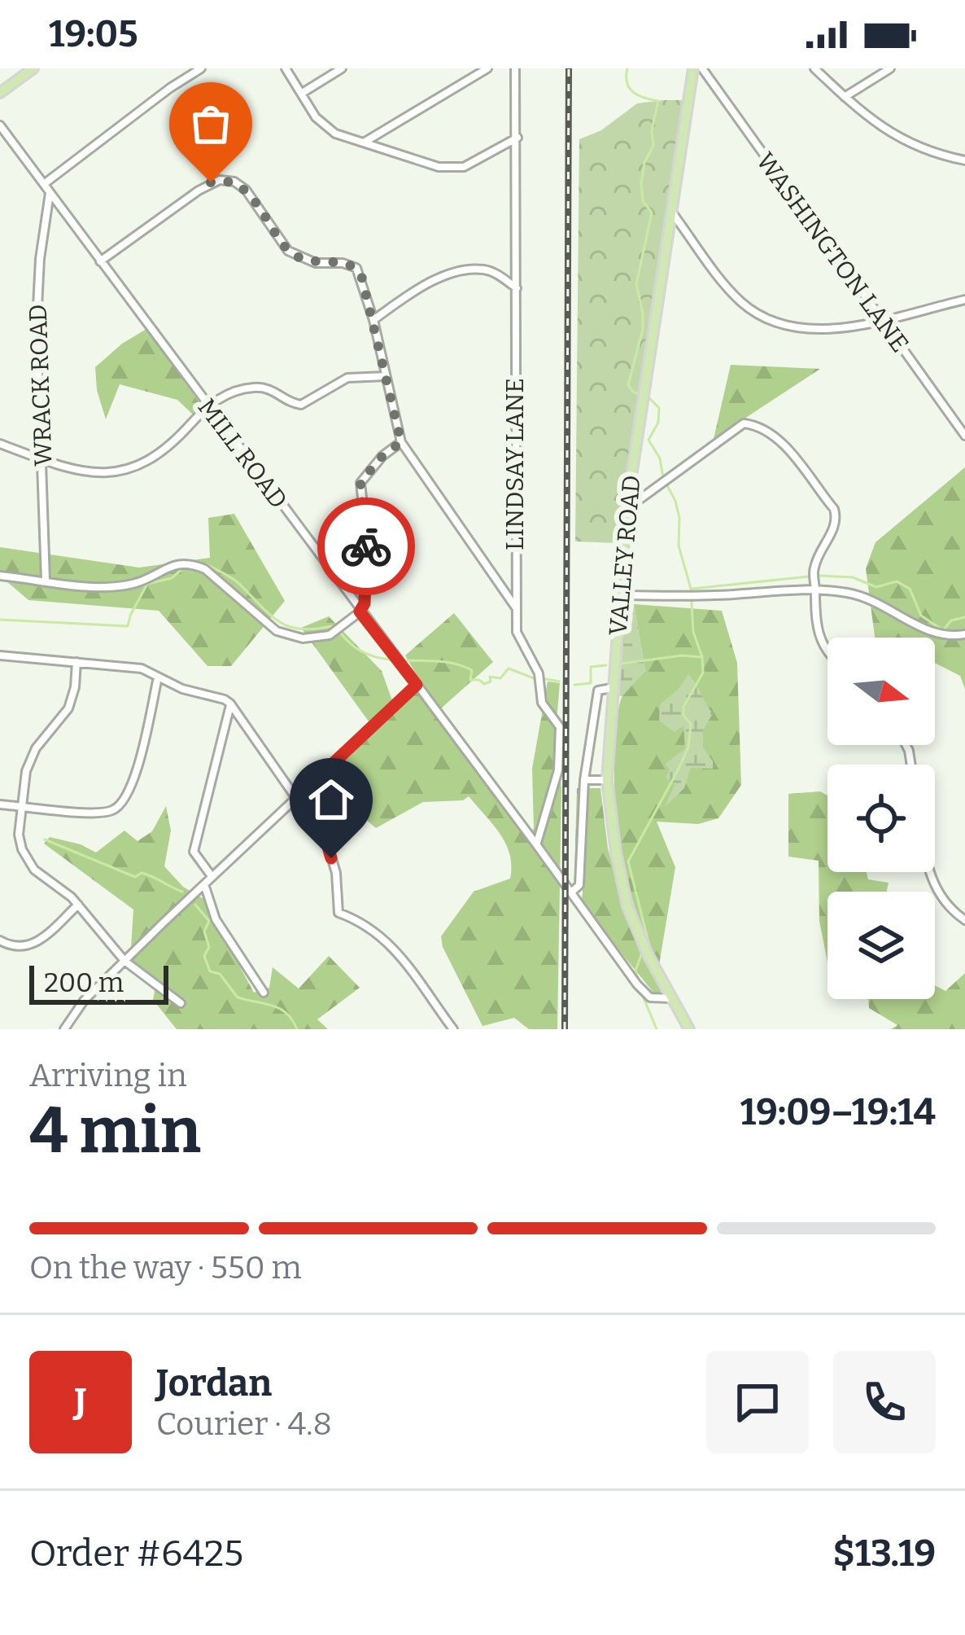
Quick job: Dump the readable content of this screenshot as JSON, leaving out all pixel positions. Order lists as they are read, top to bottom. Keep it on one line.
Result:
{"streets":{"main road":["VALLEY ROAD"],"street":["WASHINGTON LANE","WRACK ROAD","MILL ROAD","LINDSAY LANE"]},"crossings":[["WRACK ROAD","MILL ROAD"],["MILL ROAD","LINDSAY LANE"],["MILL ROAD","VALLEY ROAD"]],"scale_bar":"200 m","north":"right","page":{"status":"19:05","scale":"200 m","heading":["4 min","Arriving in","19:09–19:14"],"panel":["Jordan","Courier · 4.8","Order #6425","$13.19"],"bar":"On the way · 550 m","round":"J"}}
